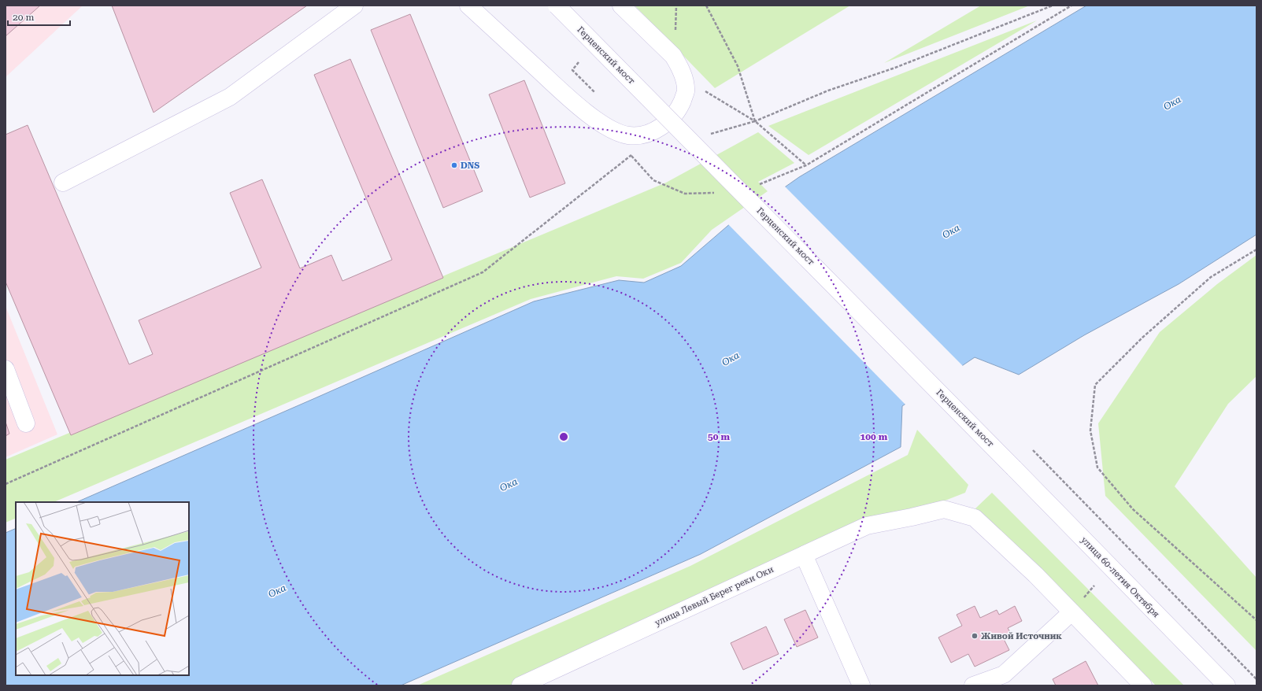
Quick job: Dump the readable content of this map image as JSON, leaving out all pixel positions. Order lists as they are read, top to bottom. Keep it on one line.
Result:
{"streets":{"street":["Герценский мост","улица 60-летия Октября","улица Левый Берег реки Оки"]},"crossings":[["Герценский мост","улица 60-летия Октября"]],"water":["Ока"],"places":["DNS","Живой Источник"],"scale_bar":"20 m","rings":["50 m","100 m"]}
